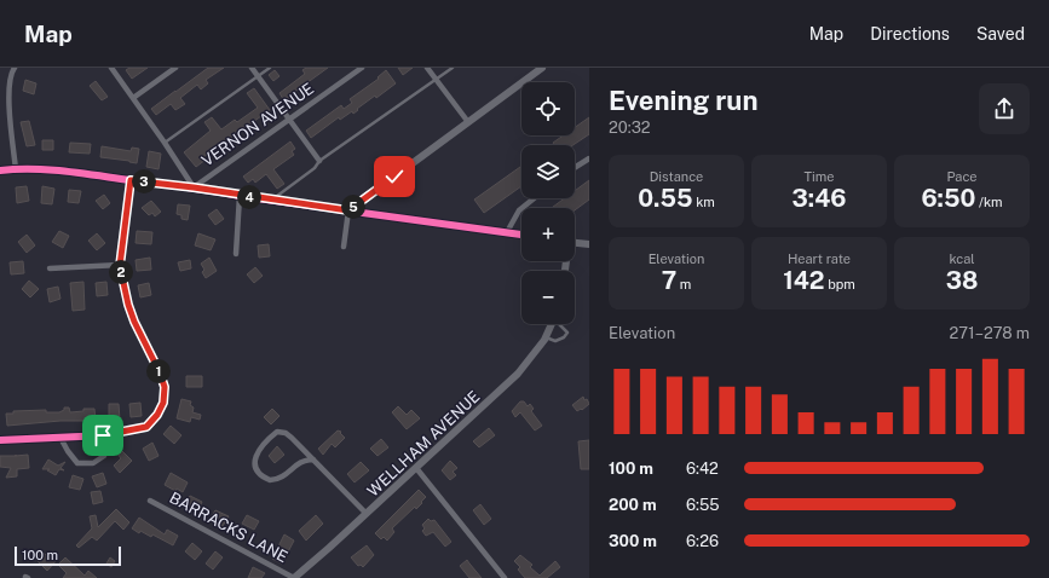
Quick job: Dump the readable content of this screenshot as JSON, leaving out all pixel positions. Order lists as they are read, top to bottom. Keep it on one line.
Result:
{"streets":{"street":["VERNON AVENUE","WELLHAM AVENUE","BARRACKS LANE"]},"crossings":[["WELLHAM AVENUE","BARRACKS LANE"]],"scale_bar":"100 m","page":{"header":"Map","nav":["Map","Directions","Saved"],"heading":["Evening run","20:32"],"map_buttons":["+","−"],"stats":[["Distance","0.55 km"],["Time","3:46"],["Pace","6:50 /km"],["Elevation","7 m"],["Heart rate","142 bpm"],["kcal","38"]],"pins":["3","4","5","2","1"],"chart":["Elevation","271–278 m"],"list":[{"name":"100 m","note":"6:42"},{"name":"200 m","note":"6:55"},{"name":"300 m","note":"6:26"}],"scale":"100 m"}}
